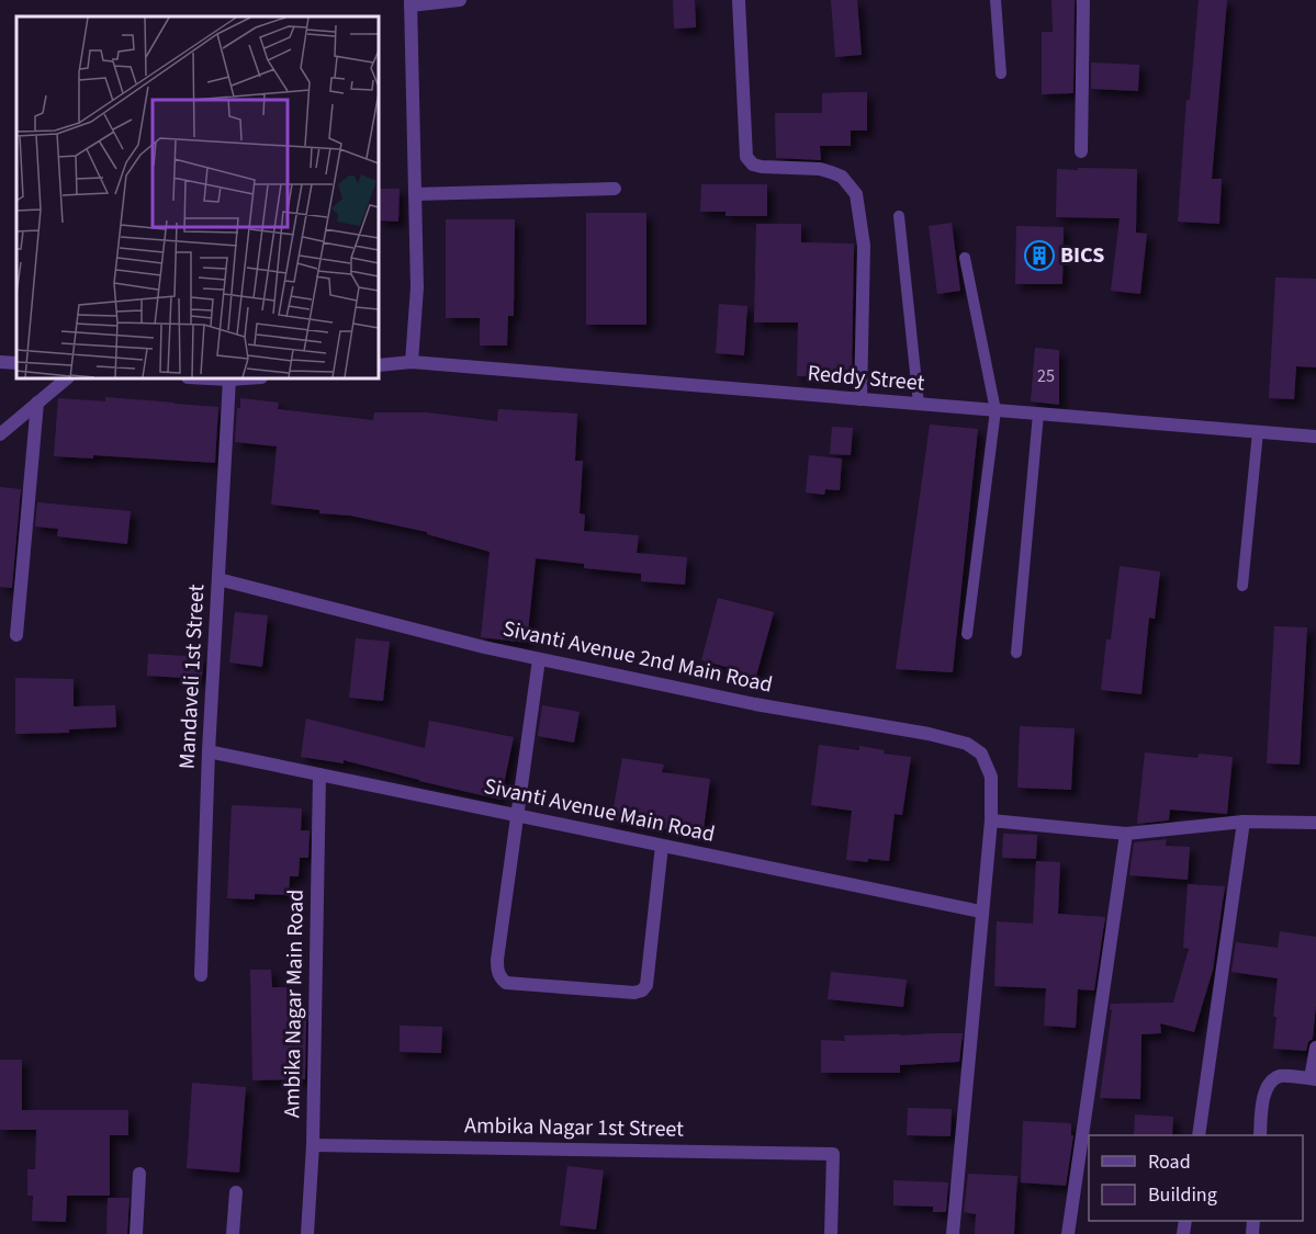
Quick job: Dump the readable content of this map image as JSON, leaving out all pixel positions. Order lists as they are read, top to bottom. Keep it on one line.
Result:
{"streets":{"street":["Reddy Street","Sivanti Avenue 2nd Main Road","Mandaveli 1st Street","Sivanti Avenue Main Road","Ambika Nagar Main Road","Ambika Nagar 1st Street"]},"crossings":[["Sivanti Avenue 2nd Main Road","Mandaveli 1st Street"],["Sivanti Avenue 2nd Main Road","Sivanti Avenue Main Road"],["Mandaveli 1st Street","Sivanti Avenue Main Road"],["Sivanti Avenue Main Road","Ambika Nagar Main Road"],["Ambika Nagar Main Road","Ambika Nagar 1st Street"]],"places":{"building":["BICS"]},"house_numbers":["25"],"legend":["Road","Building"]}
